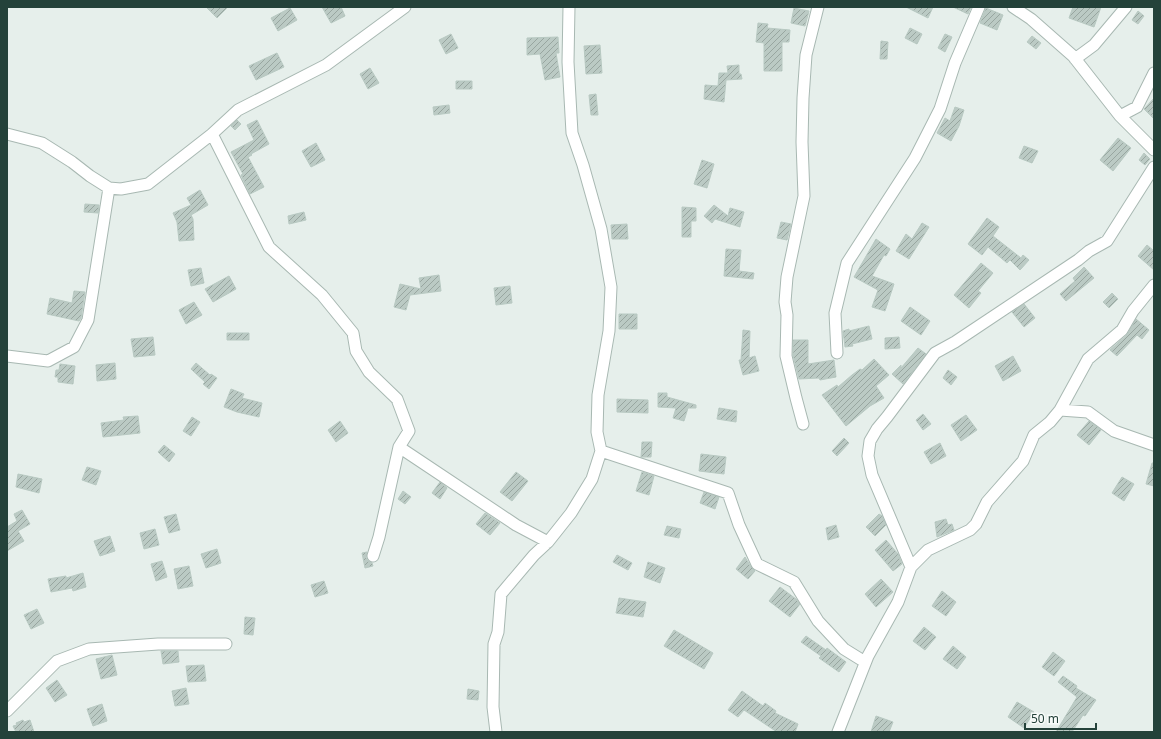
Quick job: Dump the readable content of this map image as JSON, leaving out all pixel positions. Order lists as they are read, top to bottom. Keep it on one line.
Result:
{"scale_bar":"50 m"}
